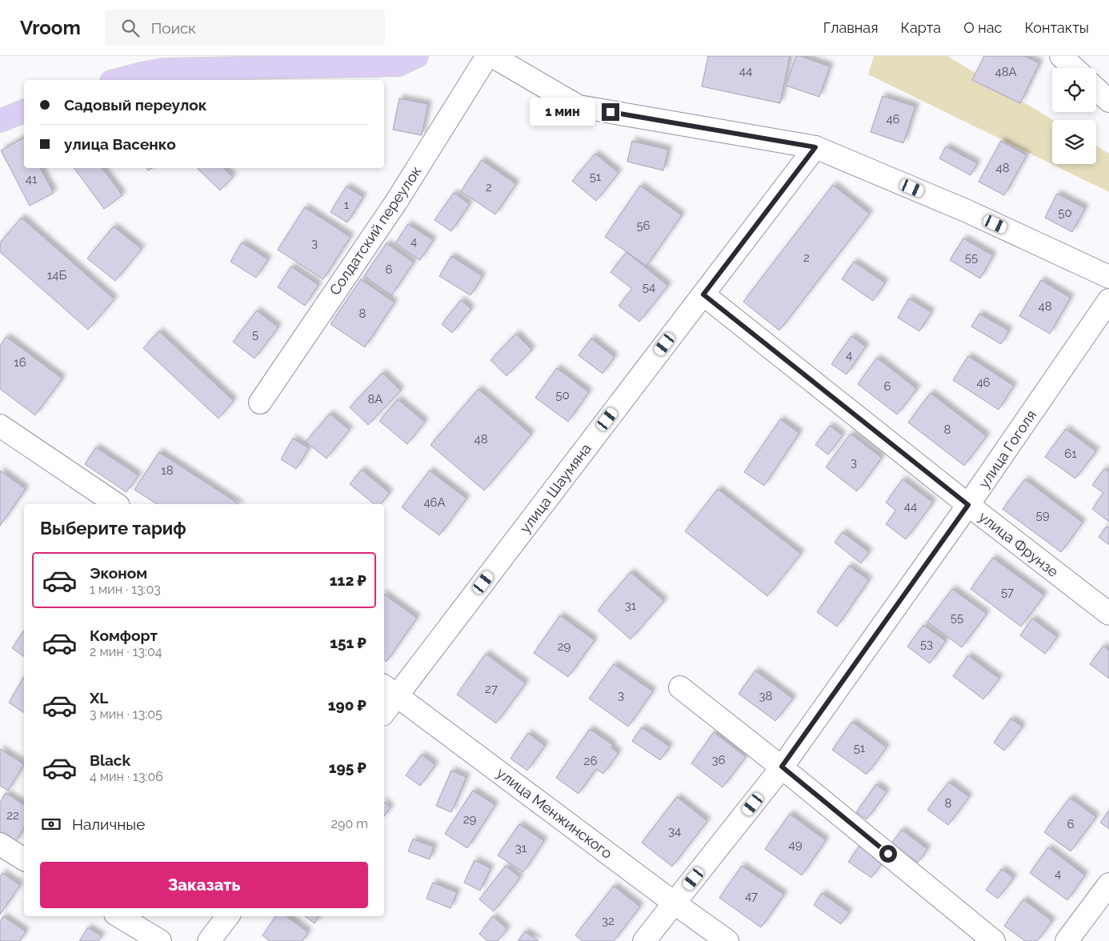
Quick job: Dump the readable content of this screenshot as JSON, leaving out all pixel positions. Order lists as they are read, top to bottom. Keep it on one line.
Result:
{"streets":{"street":["Солдатский переулок","улица Гоголя","улица Шаумяна","улица Фрунзе","улица Менжинского"]},"crossings":[["улица Гоголя","улица Фрунзе"],["улица Гоголя","улица Менжинского"],["улица Шаумяна","улица Фрунзе"],["улица Шаумяна","улица Менжинского"]],"house_numbers":["44","48А","46","48","51","41","2","1","50","56","4","3","2","55","6","14Б","54","48","8","5","4","16","46","6","50","8А","8","48","61","3","18","46А","44","59","57","31","55","53","29","27","3","38","51","36","26","8","22","29","6","34","49","31","4","47","32"],"page":{"header":"Vroom","search":"Поиск","nav":["Главная","Карта","О нас","Контакты"],"banner":["Садовый переулок","улица Васенко"],"bubble":"1 мин","heading":"Выберите тариф","list":[{"name":"Эконом","note":"1 мин · 13:03","value":"112 ₽"},{"name":"Комфорт","note":"2 мин · 13:04","value":"151 ₽"},{"name":"XL","note":"3 мин · 13:05","value":"190 ₽"},{"name":"Black","note":"4 мин · 13:06","value":"195 ₽"}],"pay":["Наличные","290 m"],"buttons":"Заказать"}}
